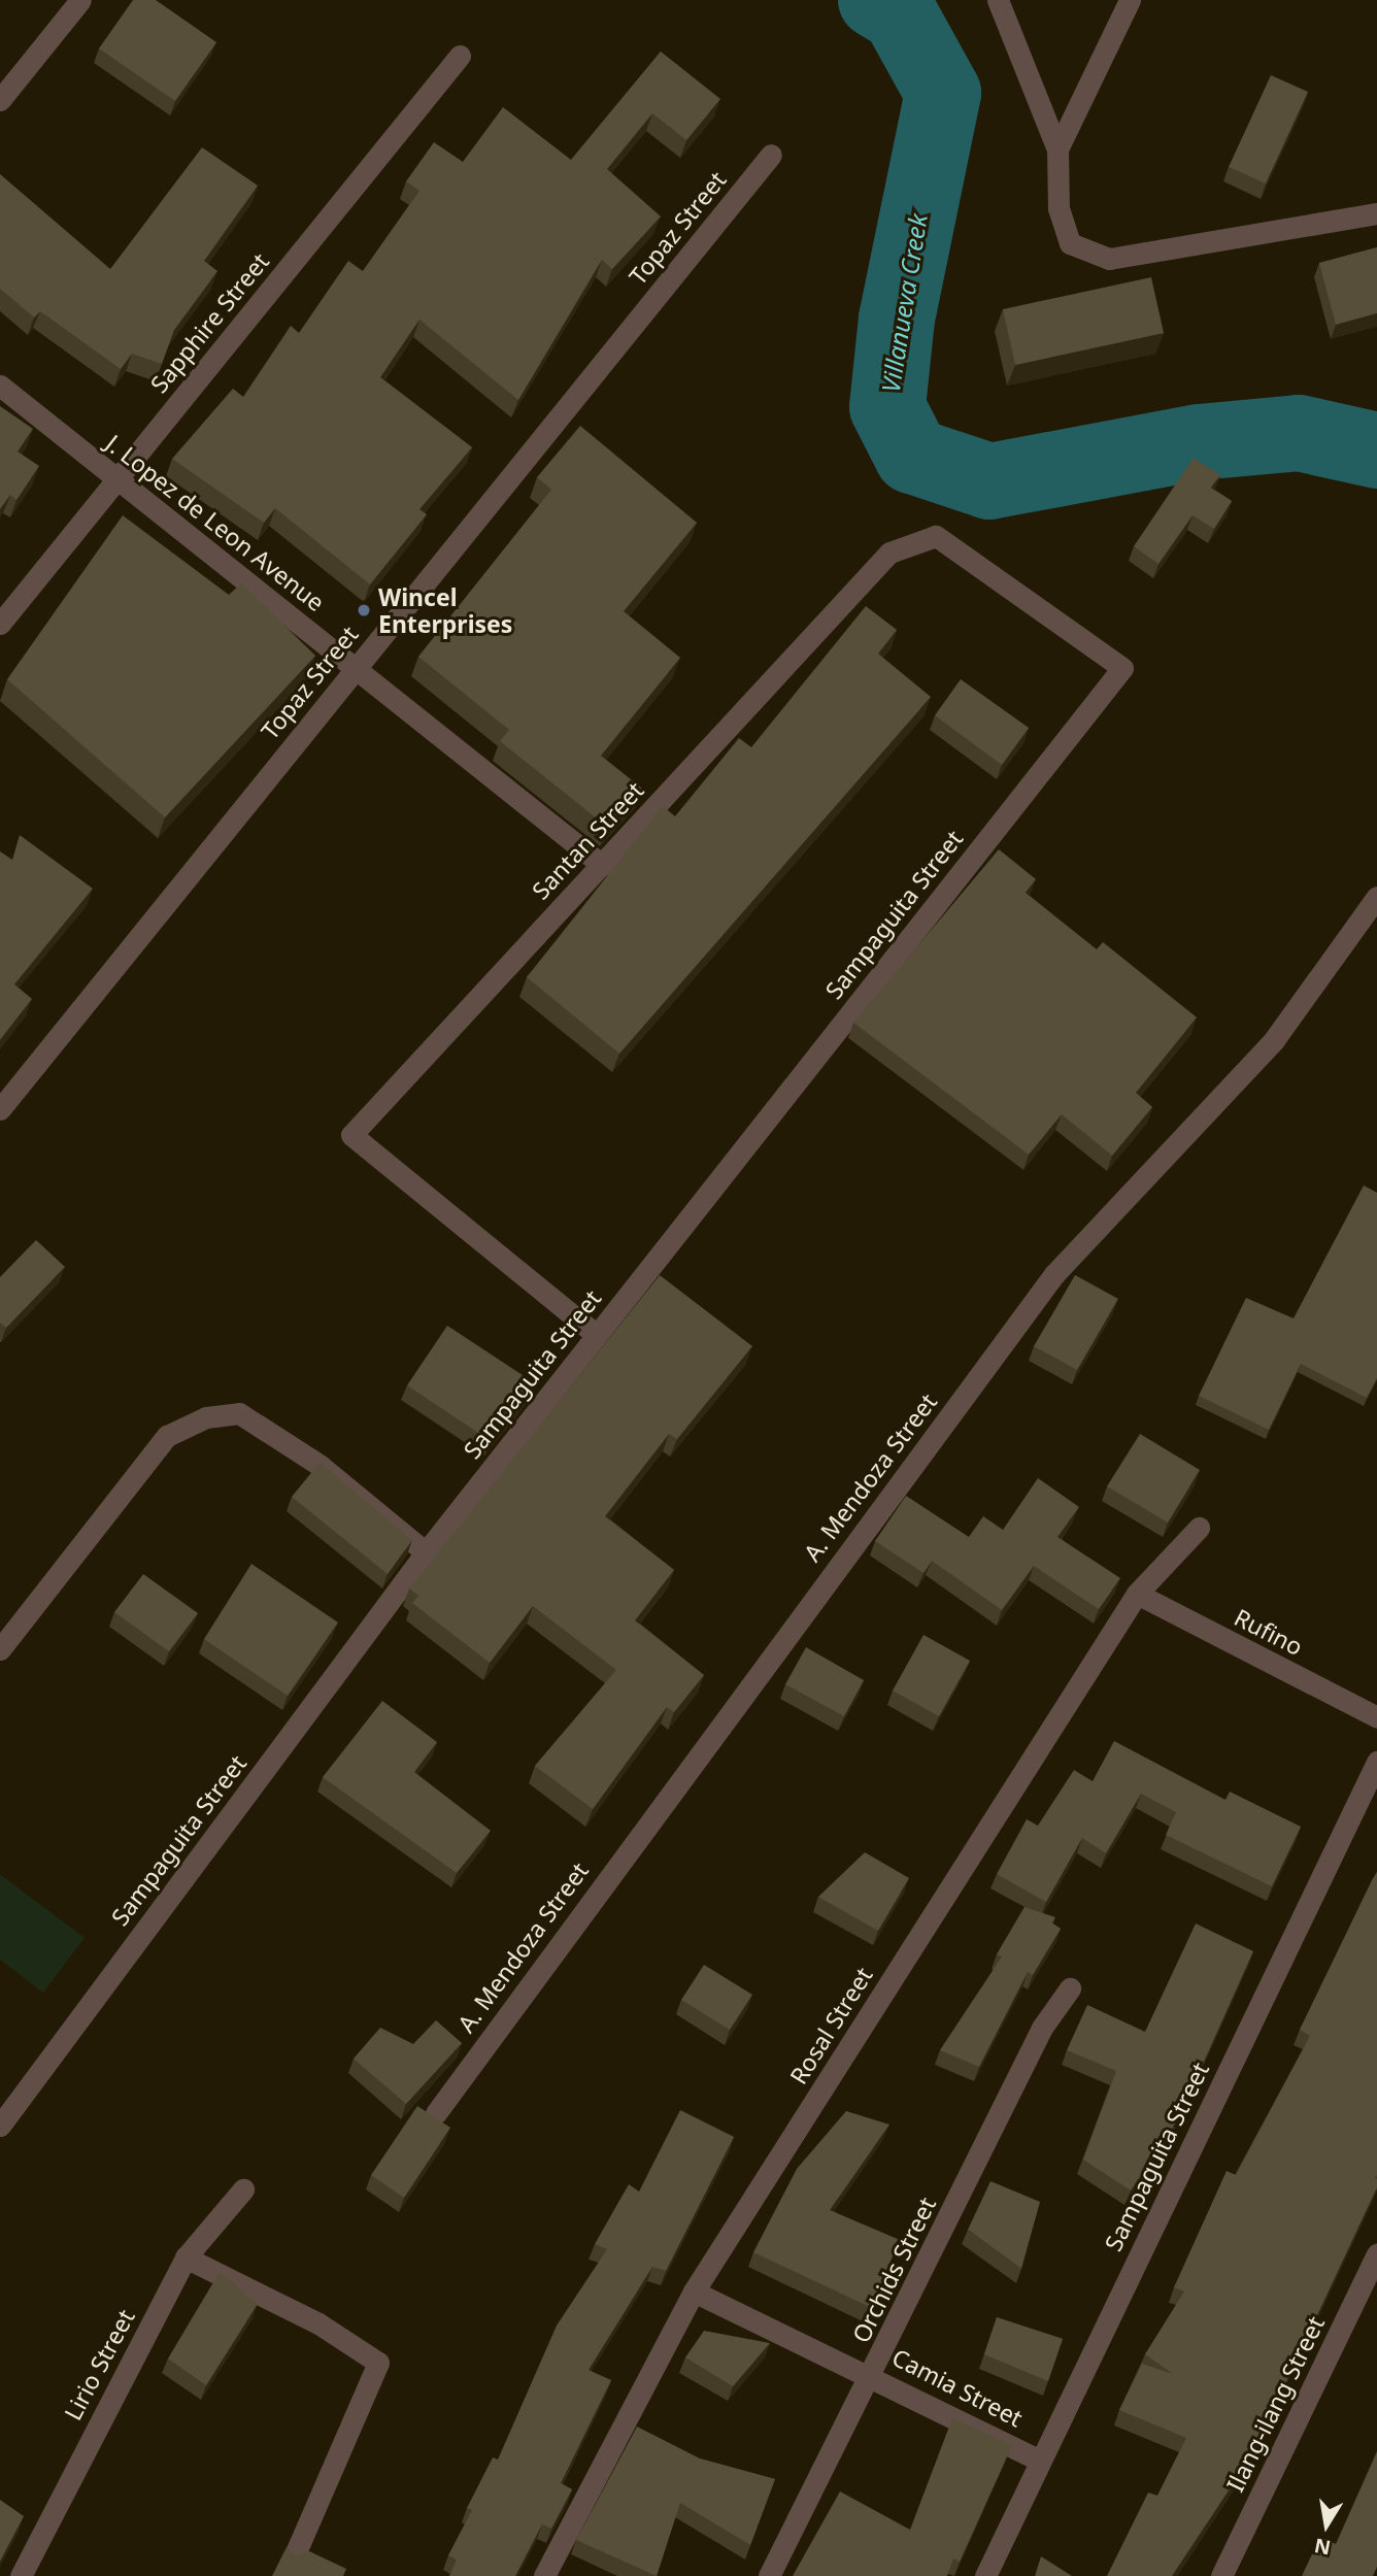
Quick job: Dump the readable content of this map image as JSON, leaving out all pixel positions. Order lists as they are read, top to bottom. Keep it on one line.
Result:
{"streets":{"street":["Topaz Street","Sapphire Street","J. Lopez de Leon Avenue","Santan Street","Sampaguita Street","A. Mendoza Street","Rufino","Rosal Street","Orchids Street","Lirio Street","Camia Street","Ilang-ilang Street"]},"crossings":[["Topaz Street","J. Lopez de Leon Avenue"],["Sapphire Street","J. Lopez de Leon Avenue"],["J. Lopez de Leon Avenue","Santan Street"],["Santan Street","Sampaguita Street"],["Sampaguita Street","Camia Street"],["Rufino","Rosal Street"],["Rosal Street","Camia Street"],["Orchids Street","Camia Street"]],"water":["Villanueva Creek"],"places":["Wincel Enterprises"],"north":"bottom"}
